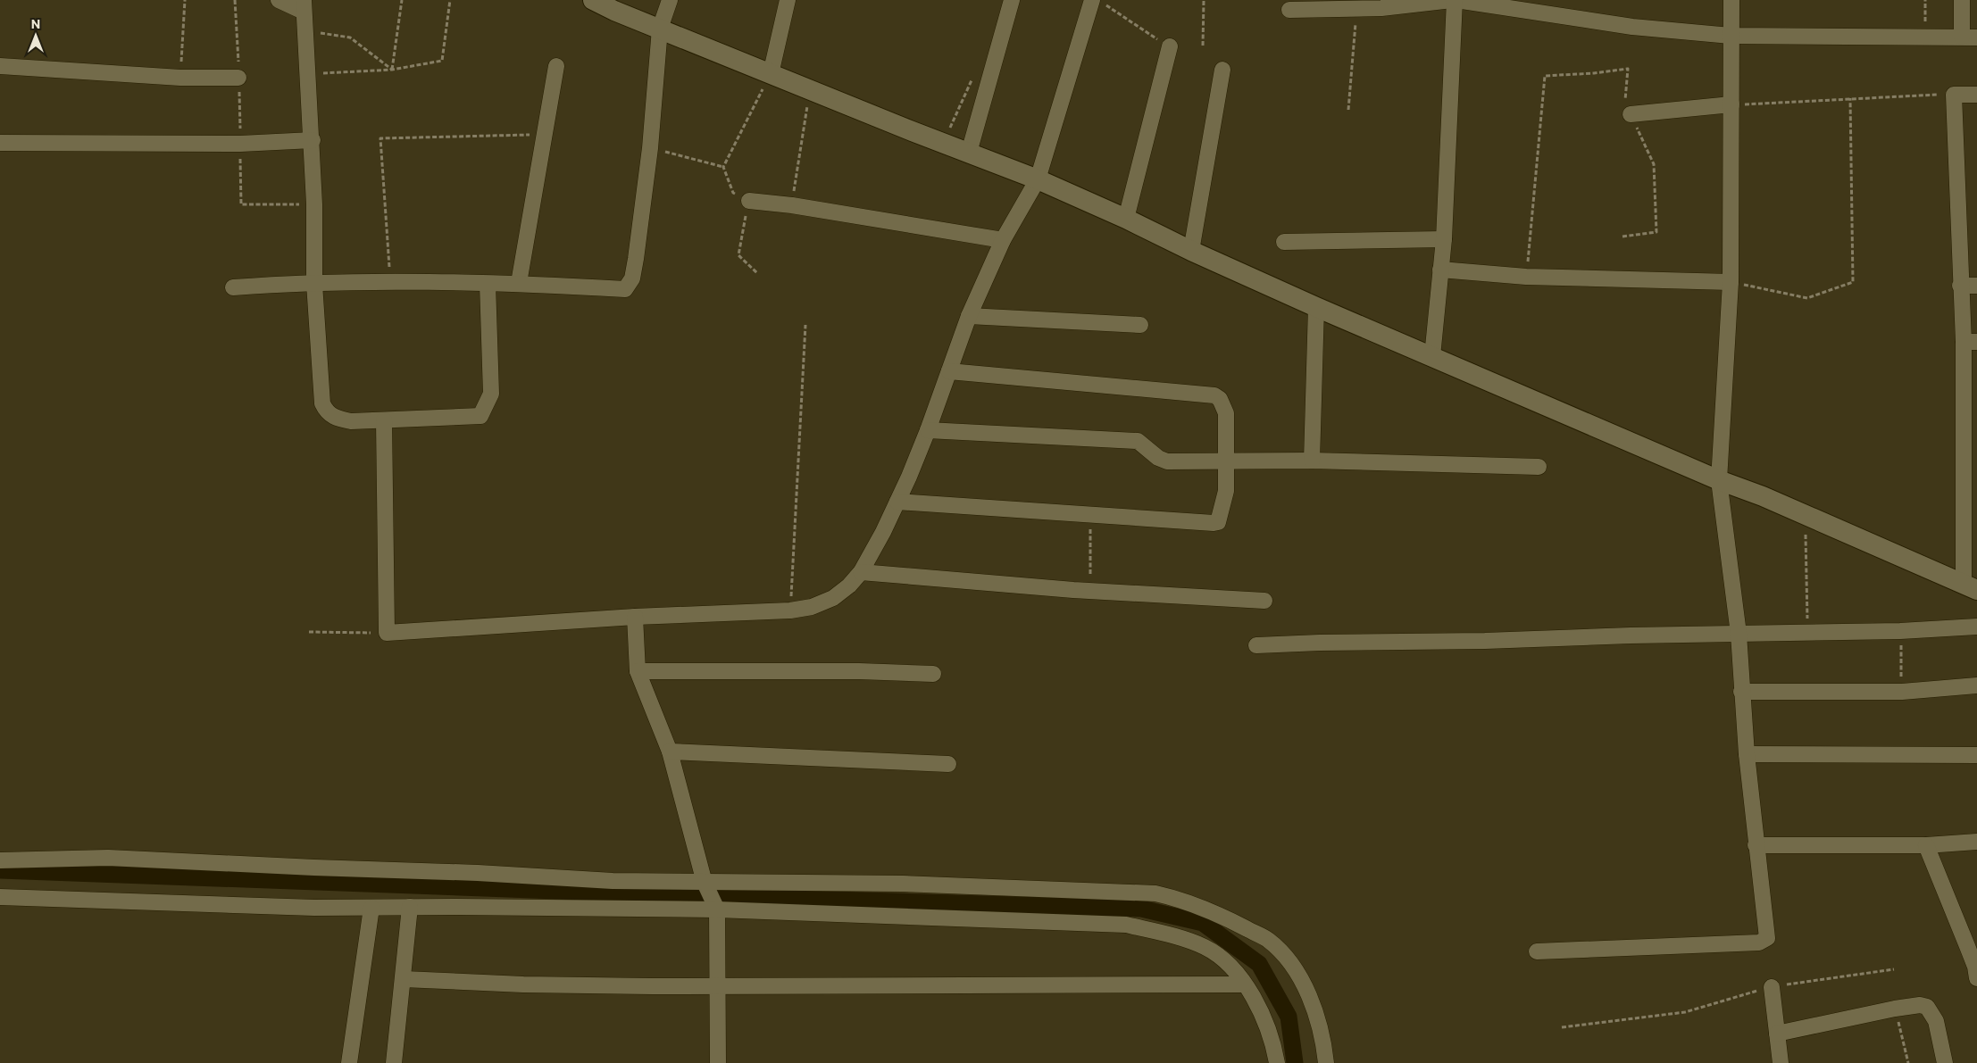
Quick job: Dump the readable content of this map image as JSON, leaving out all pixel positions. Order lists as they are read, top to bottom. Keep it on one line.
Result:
{"north":"top"}
